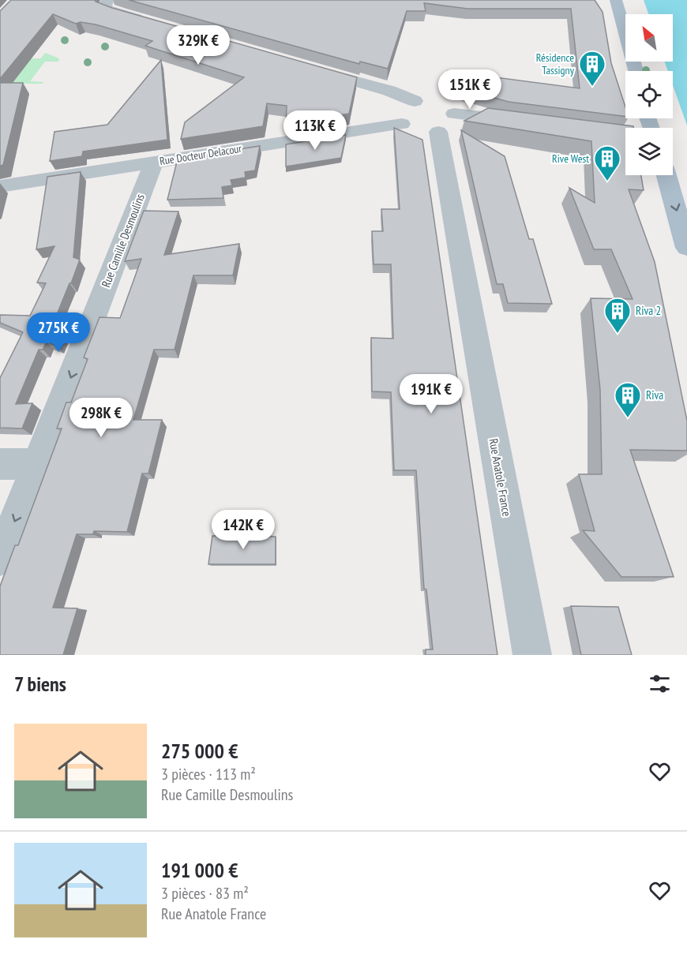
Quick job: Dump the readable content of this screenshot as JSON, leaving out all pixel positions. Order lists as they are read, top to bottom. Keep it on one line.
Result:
{"streets":{"street":["Rue Docteur Delacour","Rue Camille Desmoulins","Rue Anatole France"]},"crossings":[["Rue Docteur Delacour","Rue Camille Desmoulins"],["Rue Docteur Delacour","Rue Anatole France"]],"one_way":["Rue Camille Desmoulins"],"places":{"building":["Résidence Tassigny","Rive West","Riva 2","Riva"]},"north":"top left","page":{"price":["329K €","151K €","113K €","275K €","191K €","298K €","142K €"],"heading":"7 biens","list":[{"name":"275 000 €","note":"3 pièces · 113 m² · Rue Camille Desmoulins"},{"name":"191 000 €","note":"3 pièces · 83 m² · Rue Anatole France"}]}}
